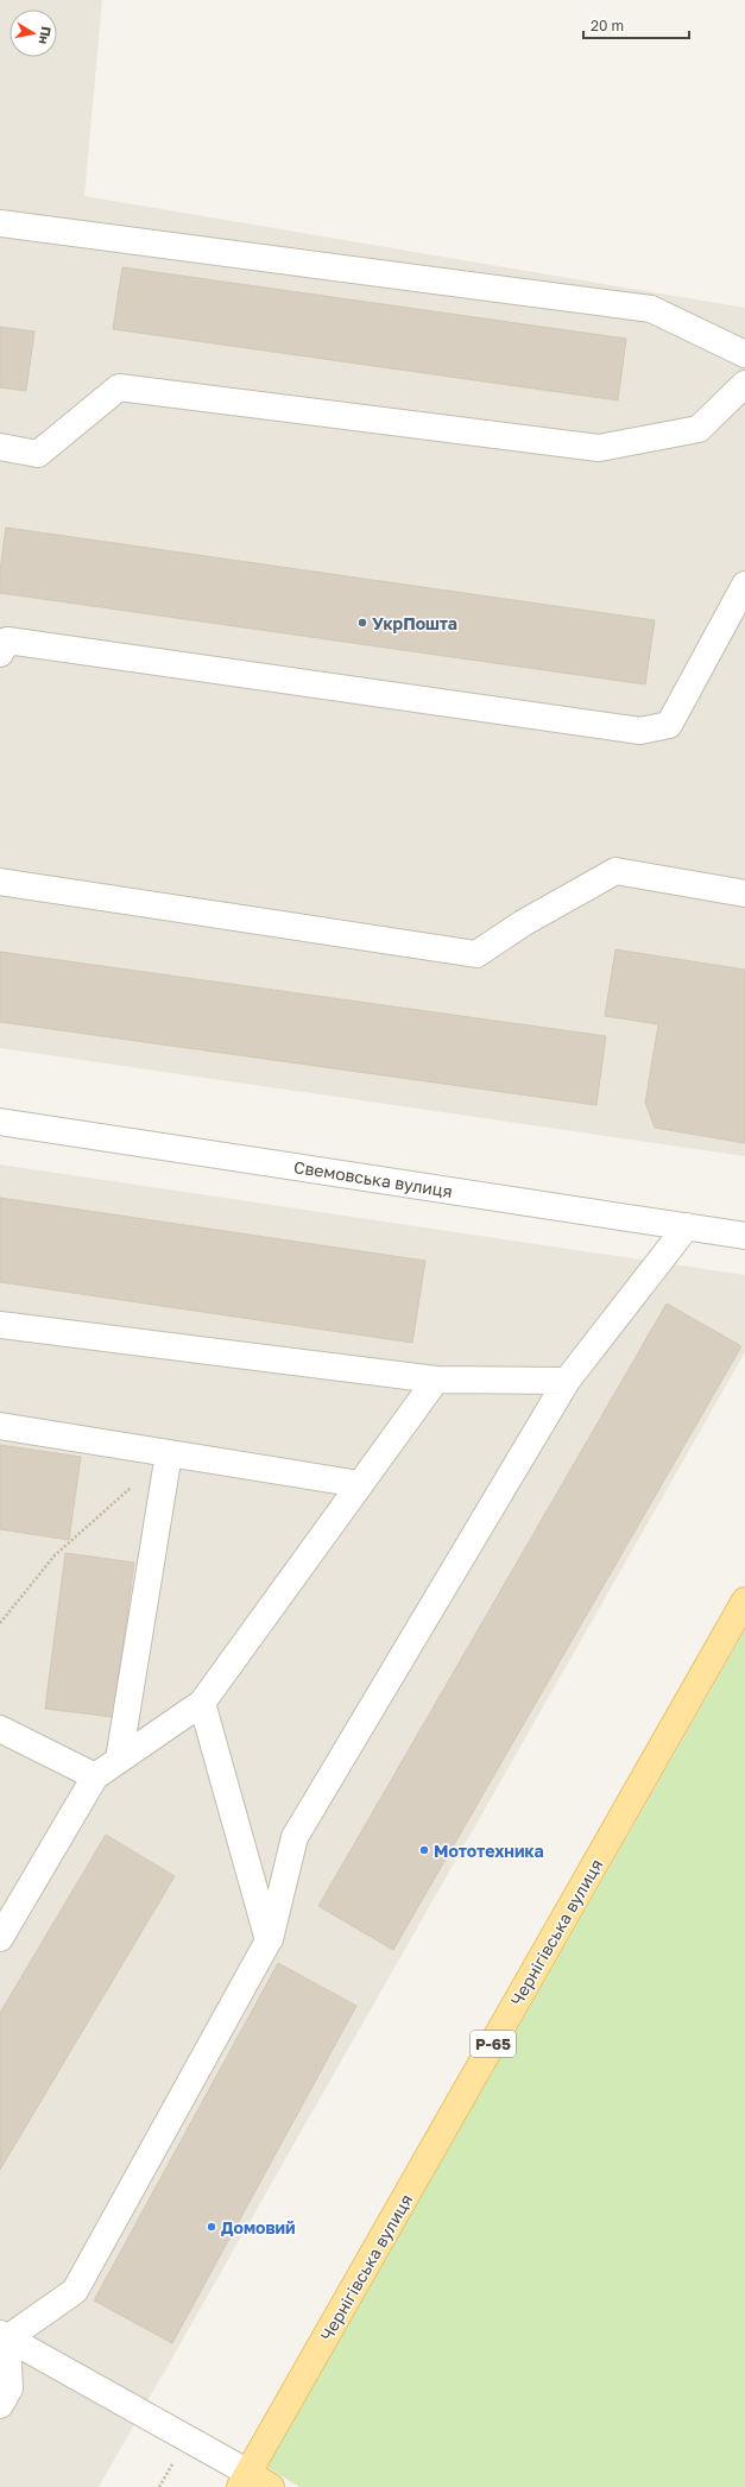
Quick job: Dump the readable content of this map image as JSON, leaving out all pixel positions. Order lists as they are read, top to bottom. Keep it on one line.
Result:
{"streets":{"main road":["Чернігівська вулиця","Р-65"],"street":["Свемовська вулиця"]},"places":["УкрПошта","Мототехника","Домовий"],"scale_bar":"20 m","north":"right"}
